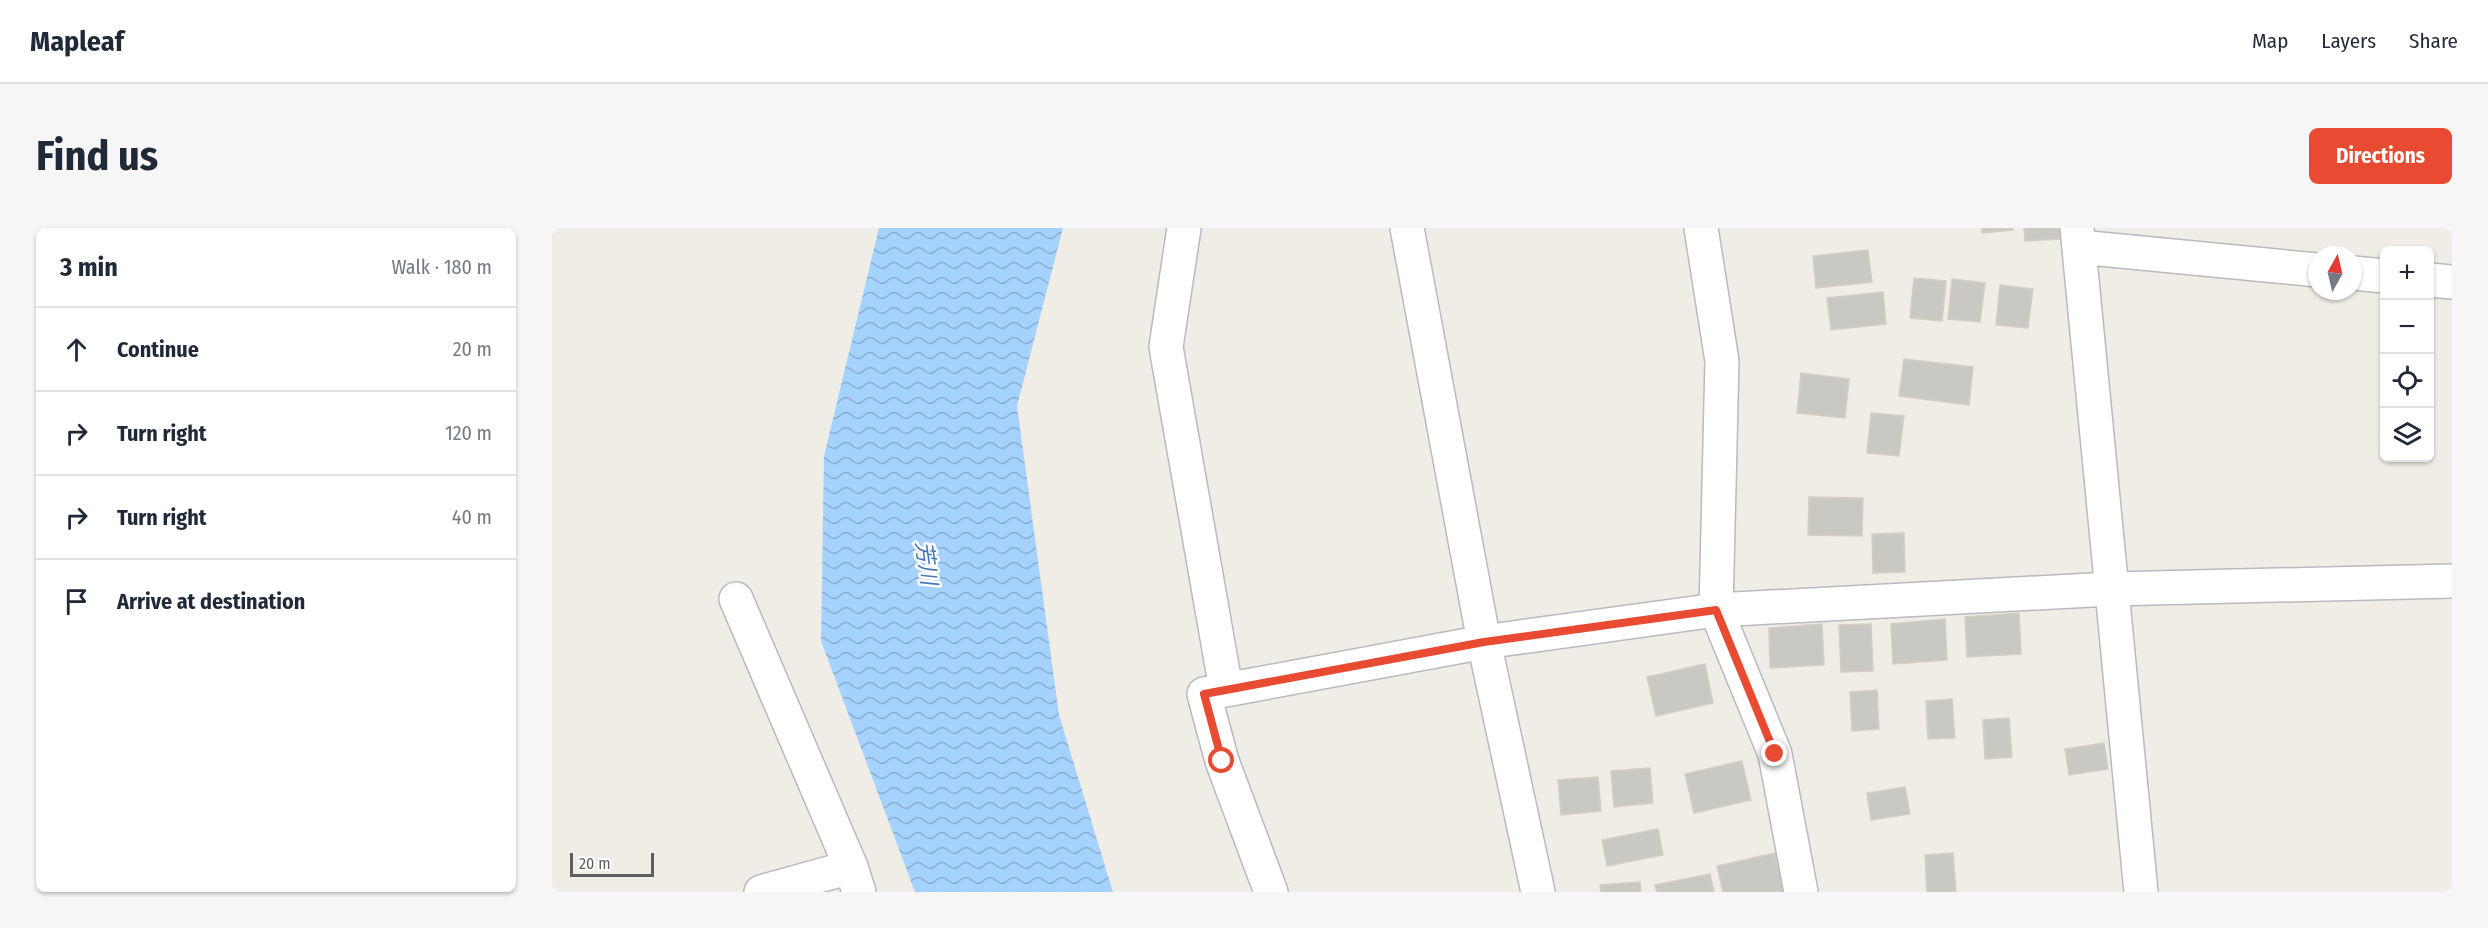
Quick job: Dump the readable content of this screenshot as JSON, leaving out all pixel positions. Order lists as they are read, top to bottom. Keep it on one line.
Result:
{"water":["芳川"],"scale_bar":"20 m","north":"top","page":{"header":"Mapleaf","nav":["Map","Layers","Share"],"buttons":"Directions","title":"Find us","heading":["3 min","Walk · 180 m"],"map_buttons":["+","−"],"list":[["Continue","20 m"],["Turn right","120 m"],["Turn right","40 m"],"Arrive at destination"],"scale":"20 m"}}
